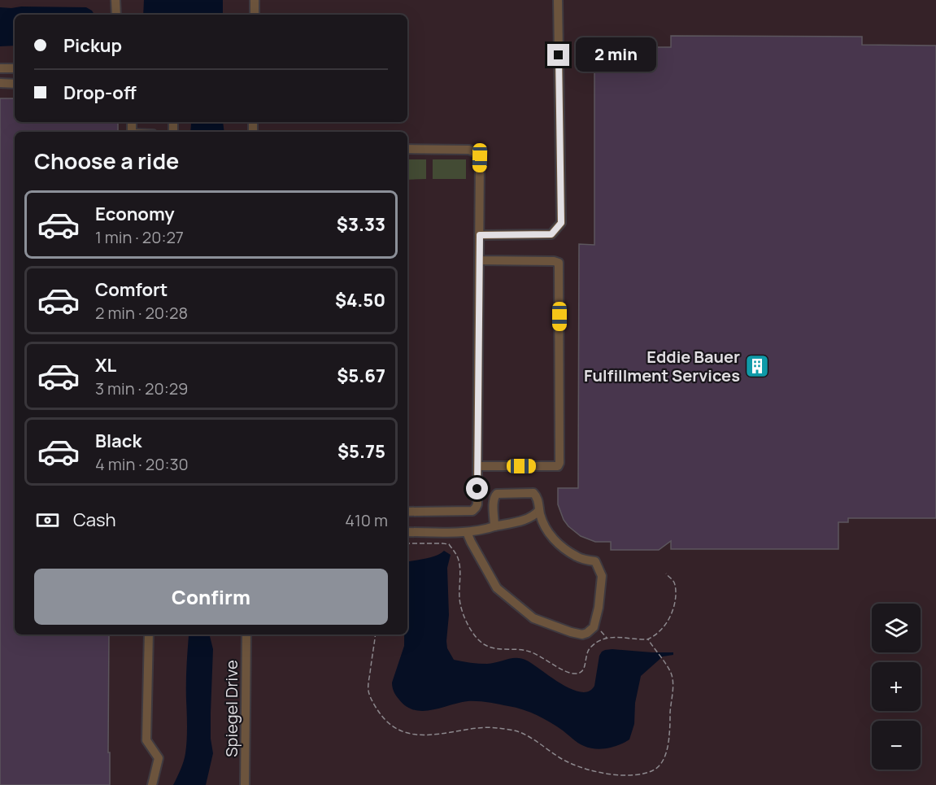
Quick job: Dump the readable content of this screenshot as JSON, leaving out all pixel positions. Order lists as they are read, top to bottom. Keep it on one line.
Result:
{"streets":{"street":["Spiegel Drive"]},"places":{"building":["Eddie Bauer Fulfillment Services"]},"page":{"banner":["Pickup","Drop-off"],"bubble":"2 min","heading":"Choose a ride","list":[{"name":"Economy","note":"1 min · 20:27","value":"$3.33"},{"name":"Comfort","note":"2 min · 20:28","value":"$4.50"},{"name":"XL","note":"3 min · 20:29","value":"$5.67"},{"name":"Black","note":"4 min · 20:30","value":"$5.75"}],"pay":["Cash","410 m"],"buttons":"Confirm","map_buttons":["+","−"]}}
